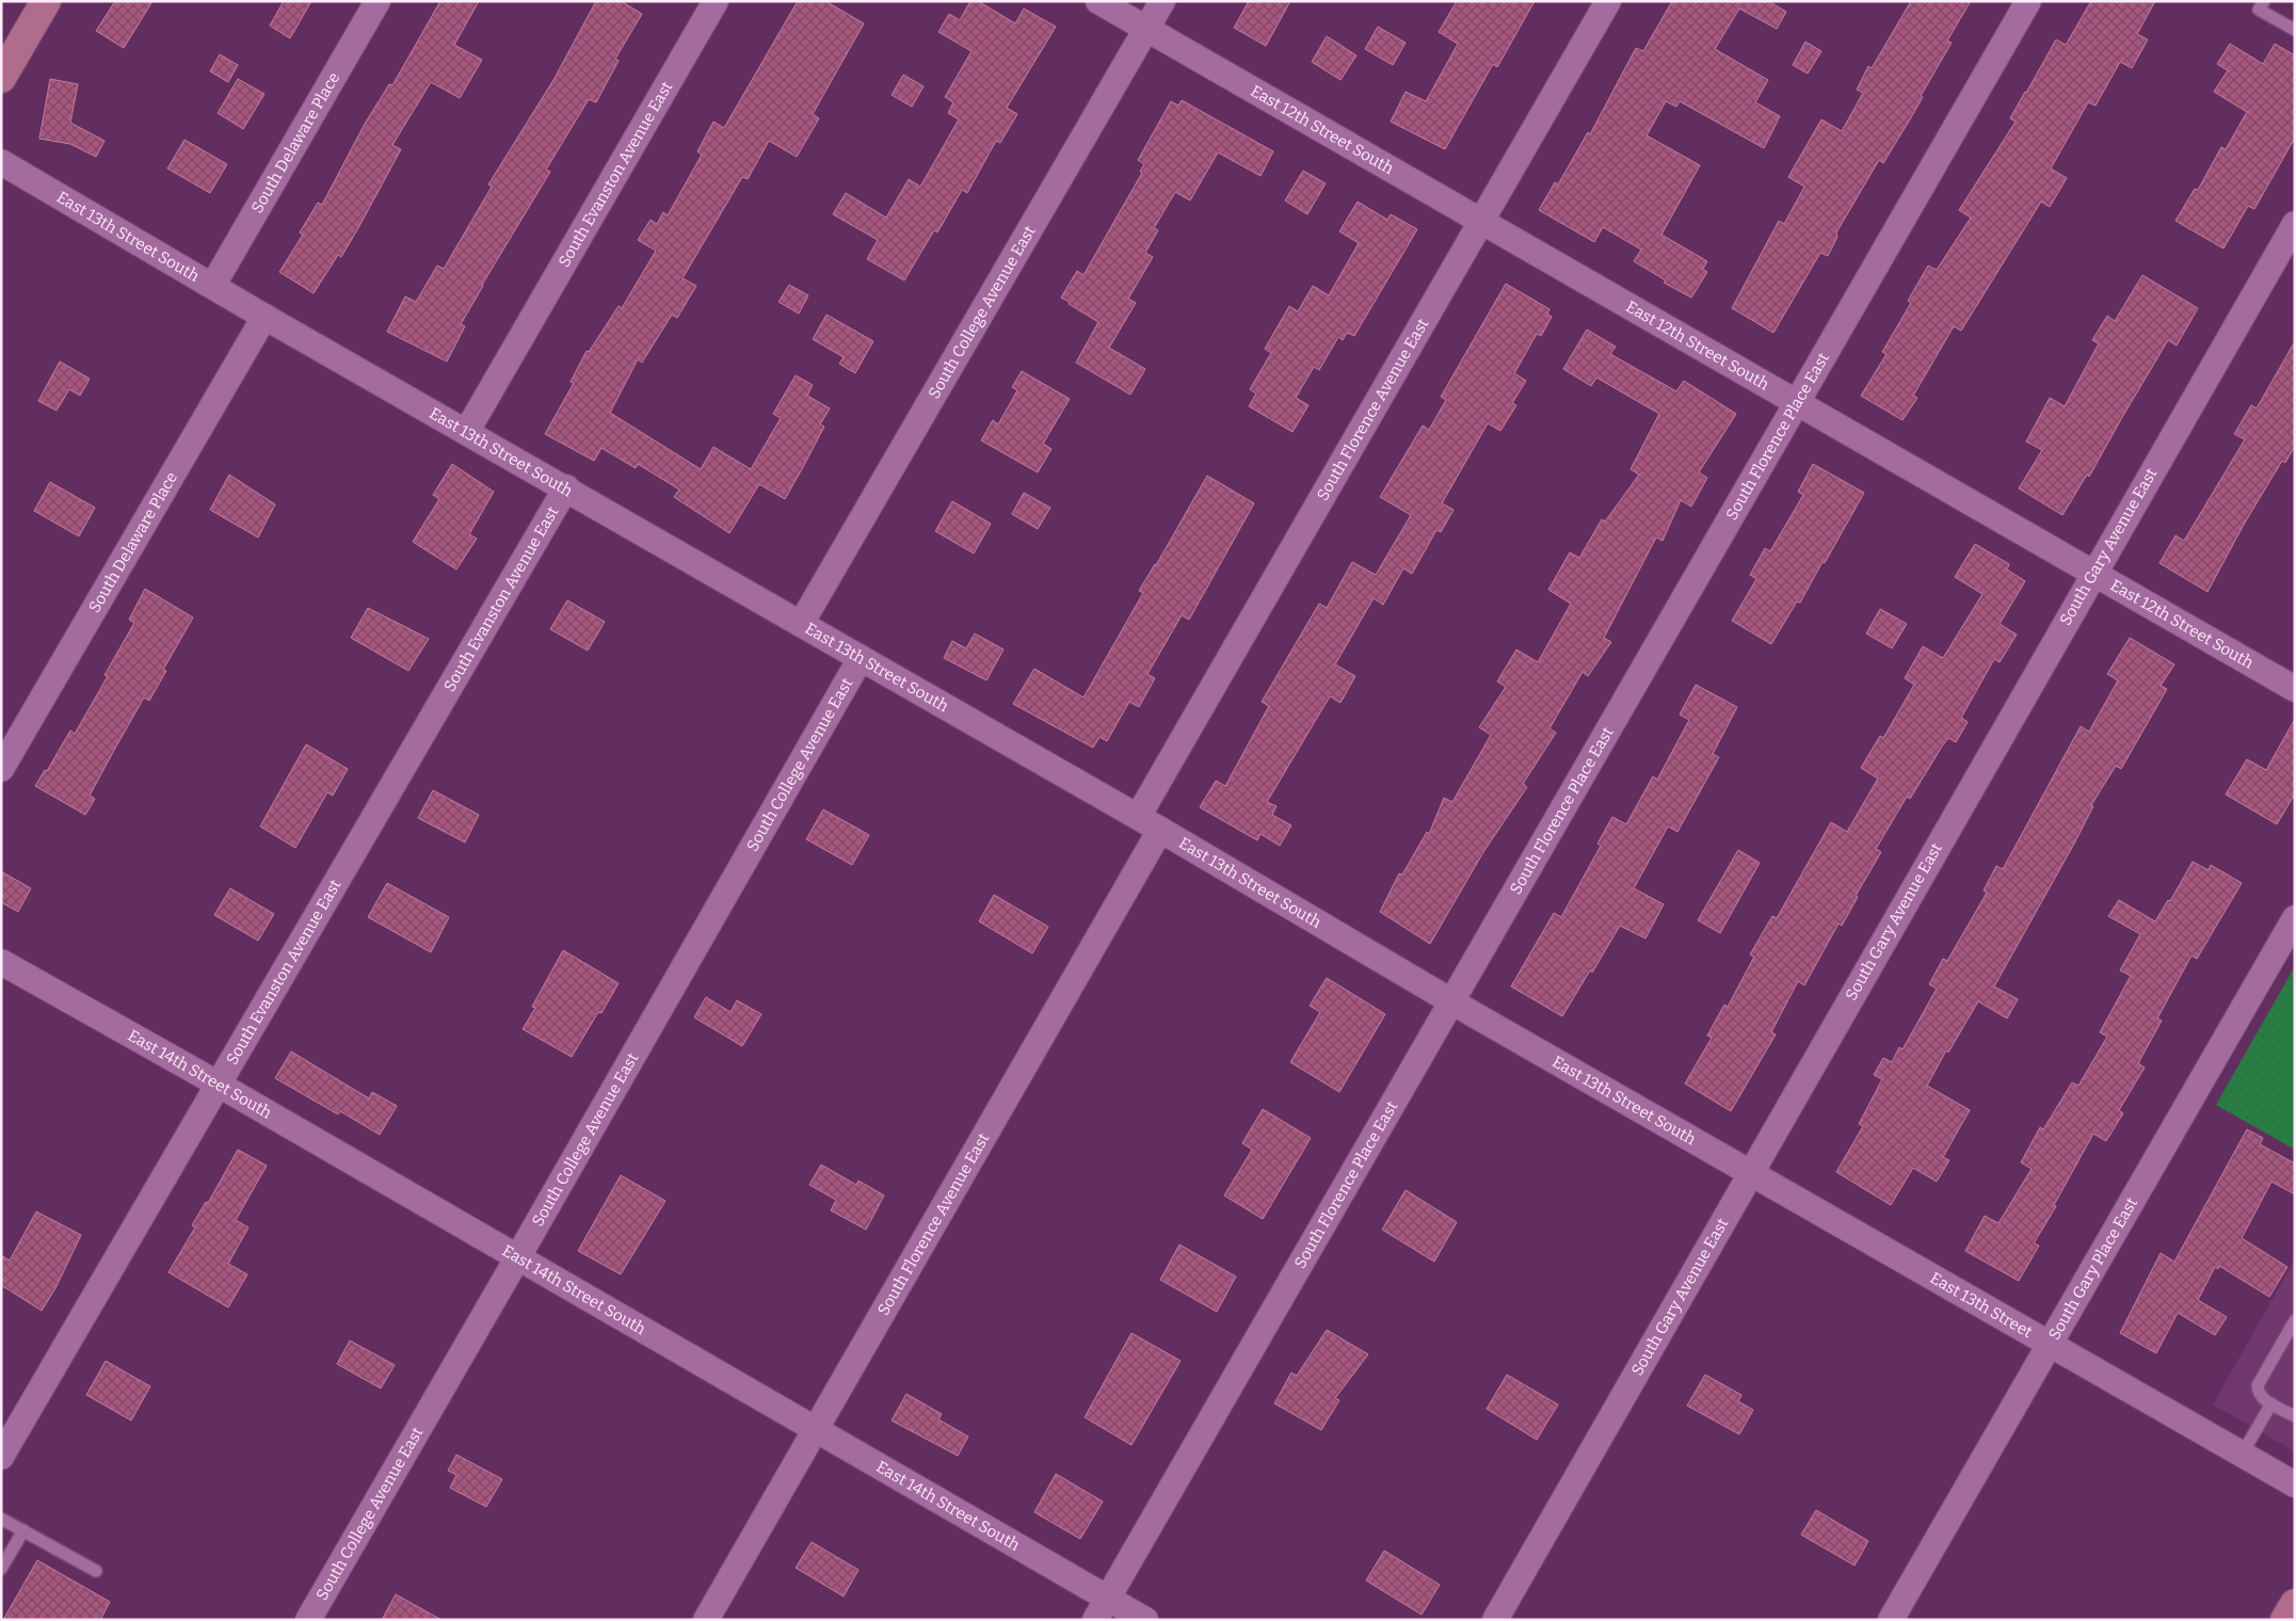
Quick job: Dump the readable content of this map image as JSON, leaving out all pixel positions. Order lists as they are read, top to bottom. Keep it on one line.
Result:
{"streets":{"street":["East 12th Street South","South Delaware Place","South Evanston Avenue East","East 13th Street South","South College Avenue East","South Florence Avenue East","South Florence Place East","South Gary Avenue East","East 14th Street South","South Gary Place East","East 13th Street"]},"crossings":[["East 12th Street South","South College Avenue East"],["East 12th Street South","South Florence Avenue East"],["East 12th Street South","South Florence Place East"],["East 12th Street South","South Gary Avenue East"],["South Delaware Place","East 13th Street South"],["South Evanston Avenue East","East 13th Street South"],["South Evanston Avenue East","East 14th Street South"],["East 13th Street South","South College Avenue East"],["East 13th Street South","South Florence Avenue East"],["East 13th Street South","South Florence Place East"],["East 13th Street South","South Gary Avenue East"],["East 13th Street South","East 13th Street"],["South College Avenue East","East 14th Street South"],["South Florence Avenue East","East 14th Street South"],["South Florence Place East","East 14th Street South"],["South Gary Avenue East","East 13th Street"],["South Gary Place East","East 13th Street"]]}
